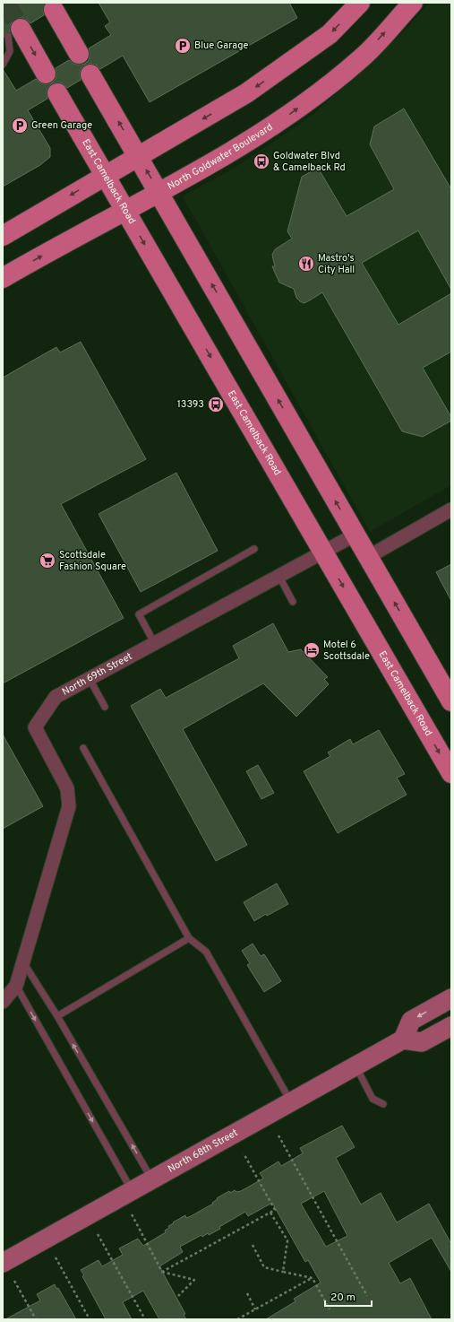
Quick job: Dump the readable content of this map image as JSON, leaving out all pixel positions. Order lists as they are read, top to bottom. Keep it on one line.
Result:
{"streets":{"main road":["North Goldwater Boulevard","East Camelback Road"],"street":["North 69th Street","North 68th Street"]},"crossings":[["North Goldwater Boulevard","East Camelback Road"],["East Camelback Road","North 69th Street"]],"places":{"parking":["Blue Garage","Green Garage"],"bus stop":["Goldwater Blvd & Camelback Rd","13393"],"restaurant":["Mastro's City Hall"],"supermarket":["Scottsdale Fashion Square"],"hotel":["Motel 6 Scottsdale"]},"scale_bar":"20 m"}
